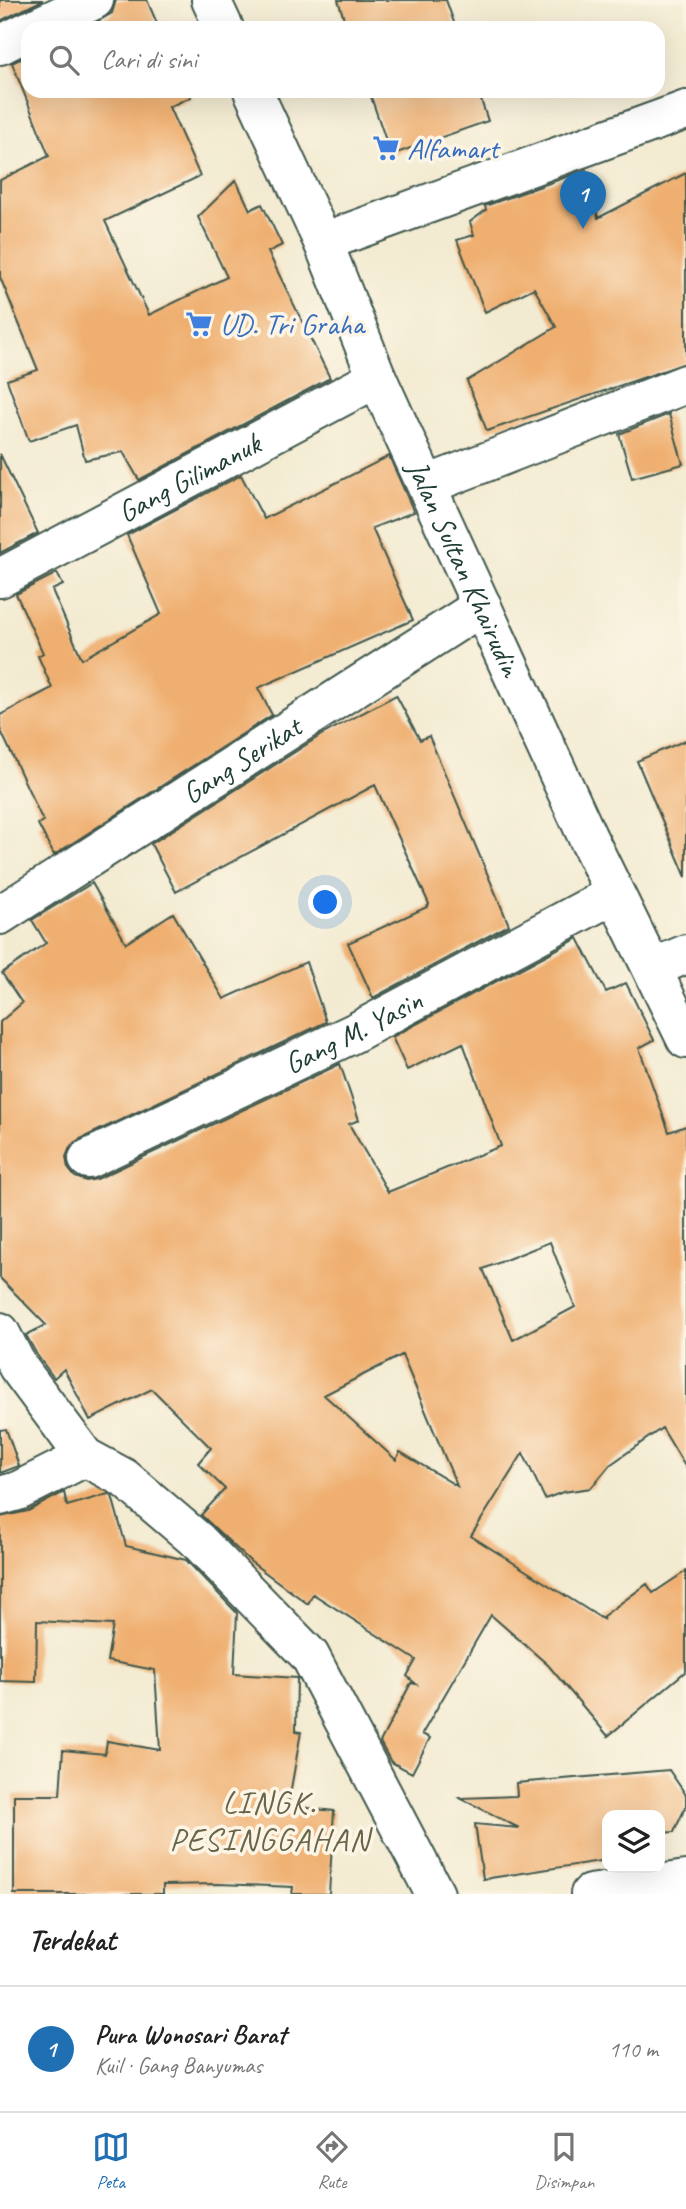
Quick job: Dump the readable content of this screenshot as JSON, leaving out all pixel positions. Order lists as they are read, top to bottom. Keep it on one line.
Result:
{"streets":{"street":["Gang Gilimanuk","Jalan Sultan Khairudin","Gang Serikat","Gang M. Yasin"]},"crossings":[["Gang Gilimanuk","Jalan Sultan Khairudin"],["Jalan Sultan Khairudin","Gang Serikat"],["Jalan Sultan Khairudin","Gang M. Yasin"]],"districts":["LINGK. PESINGGAHAN"],"places":{"supermarket":["Alfamart","UD. Tri Graha"]},"page":{"search":"Cari di sini","pins":"1","heading":"Terdekat","list":[{"mark":"1","name":"Pura Wonosari Barat","note":"Kuil · Gang Banyumas","value":"110 m"}],"nav":["Peta","Rute","Disimpan"]}}
